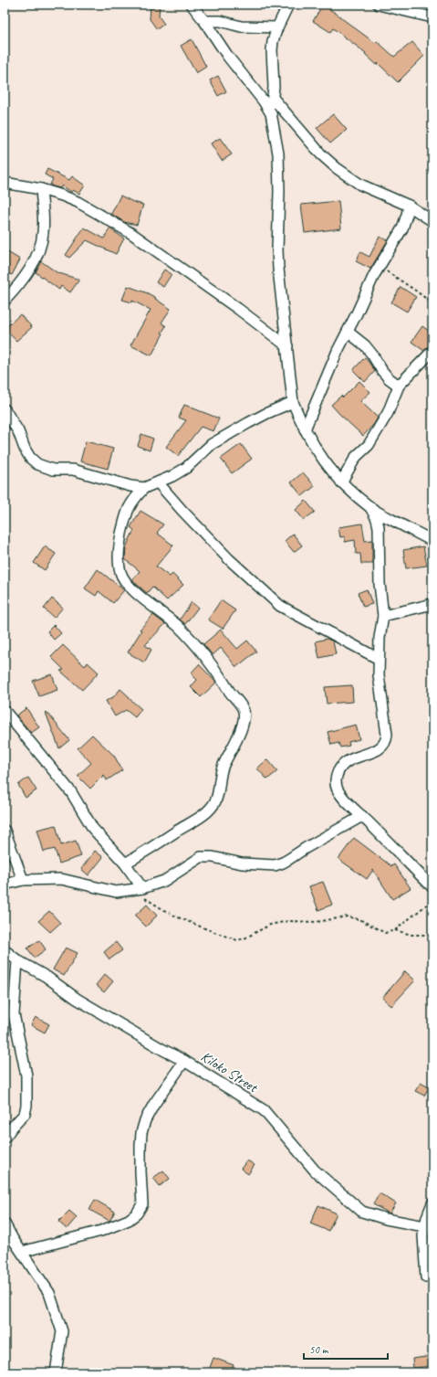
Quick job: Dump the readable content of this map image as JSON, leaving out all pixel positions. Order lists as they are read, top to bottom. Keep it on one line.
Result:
{"streets":{"street":["Kiloko Street"]},"scale_bar":"50 m"}
